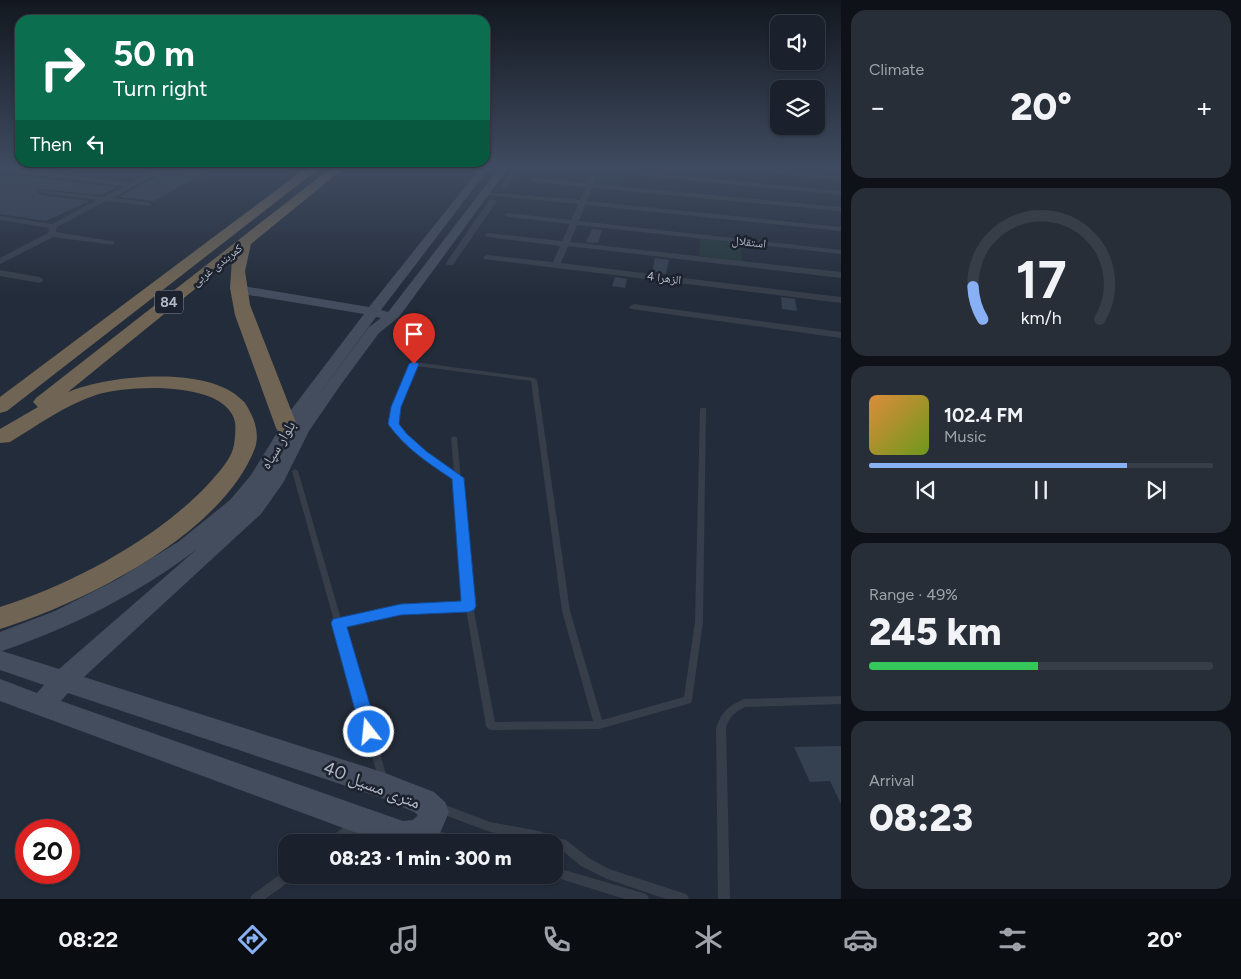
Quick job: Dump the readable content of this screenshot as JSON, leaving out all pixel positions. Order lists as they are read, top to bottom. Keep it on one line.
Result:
{"streets":{"highway":["کمربندی غربی","84"],"main road":["بلوار سپاه","40 متری مسیل"],"street":["استقلال","الزهرا 4"]},"crossings":[["بلوار سپاه","40 متری مسیل"]],"page":{"tile":["Climate",["Range · 49%","245 km"],["Arrival","08:23"]],"turn":["50 m","Turn right"],"heat":["−","20°","+"],"then":"Then","song":["102.4 FM","Music"],"limit":"20","trip":"08:23 · 1 min · 300 m","tabs":["08:22","20°"],"gauge":["17","km/h"]}}
